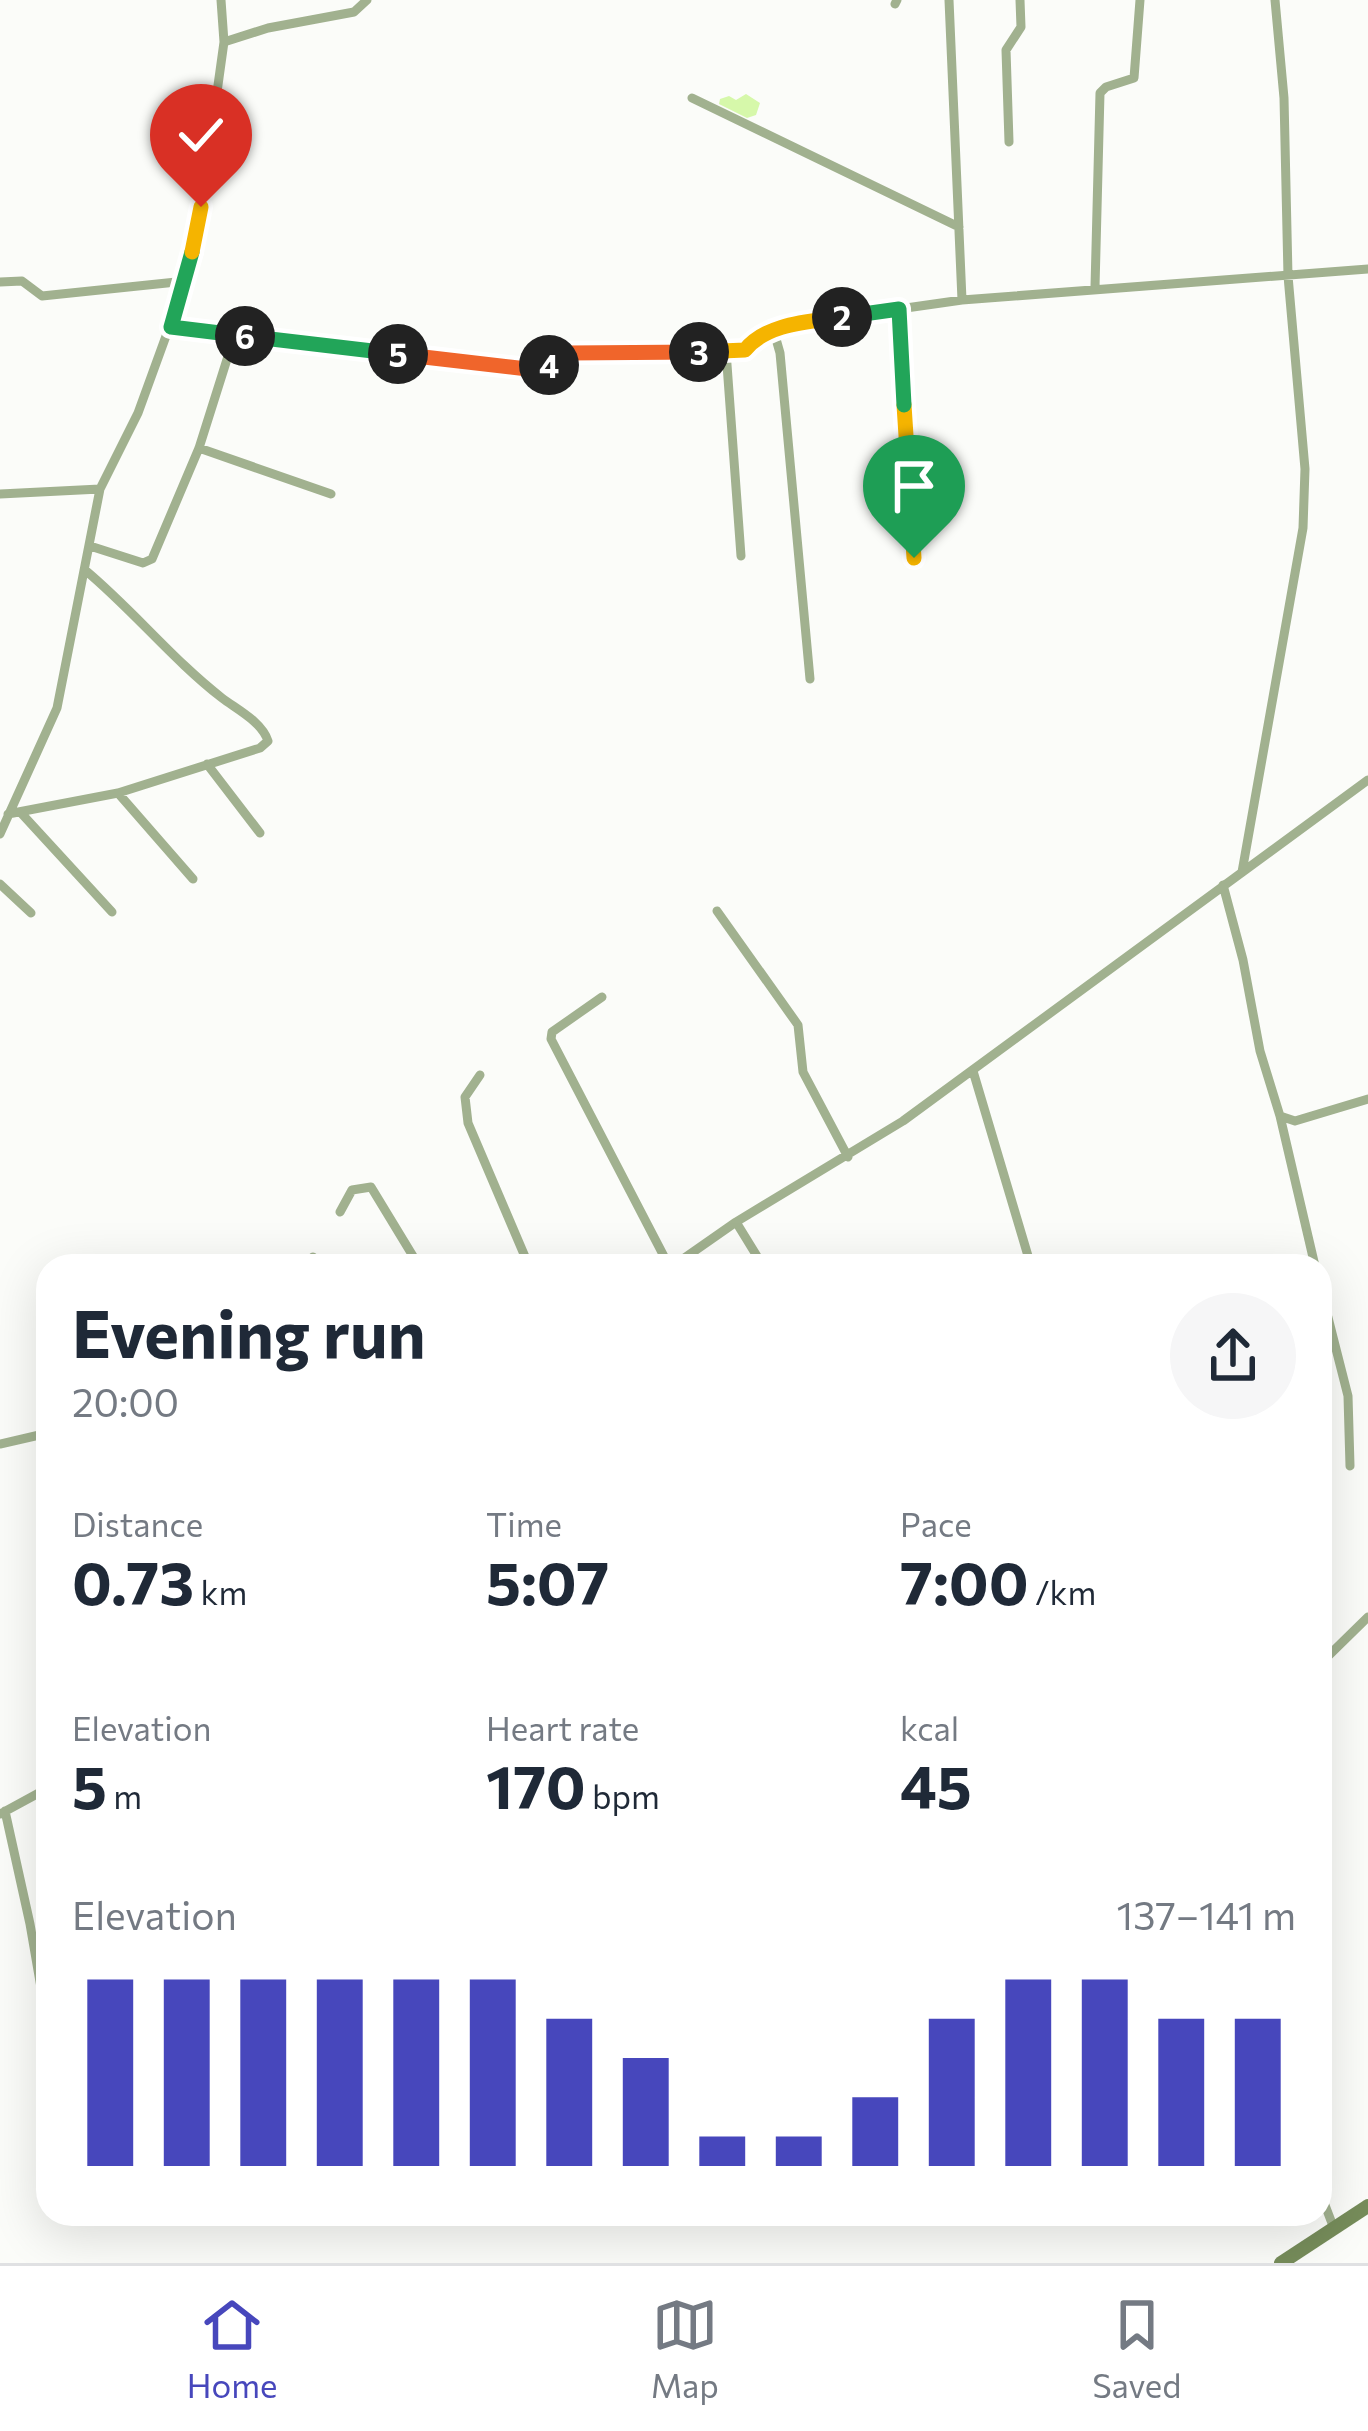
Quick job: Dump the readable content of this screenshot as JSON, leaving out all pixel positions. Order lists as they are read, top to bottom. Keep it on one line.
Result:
{"page":{"pins":["2","6","3","5","4"],"heading":["Evening run","20:00"],"stats":[["Distance","0.73 km"],["Time","5:07"],["Pace","7:00 /km"],["Elevation","5 m"],["Heart rate","170 bpm"],["kcal","45"]],"chart":["Elevation","137–141 m"],"tabs":["Home","Map","Saved"]}}
